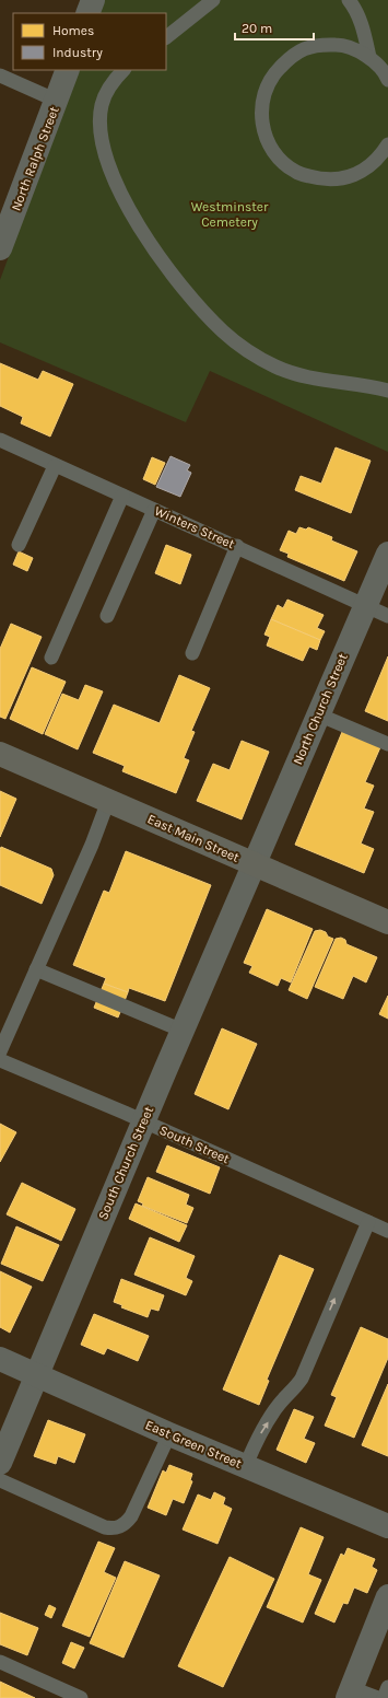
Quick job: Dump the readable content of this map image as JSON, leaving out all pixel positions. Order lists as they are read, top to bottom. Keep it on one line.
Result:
{"streets":{"main road":["East Main Street"],"street":["North Ralph Street","North Church Street","South Church Street","East Green Street"],"lane":["Winters Street","South Street"]},"crossings":[["Winters Street","North Church Street"],["North Church Street","East Main Street"],["North Church Street","South Church Street"],["East Main Street","South Church Street"],["South Street","South Church Street"],["South Church Street","East Green Street"]],"parks":["Westminster Cemetery"],"legend":["Homes","Industry"],"scale_bar":"20 m"}
